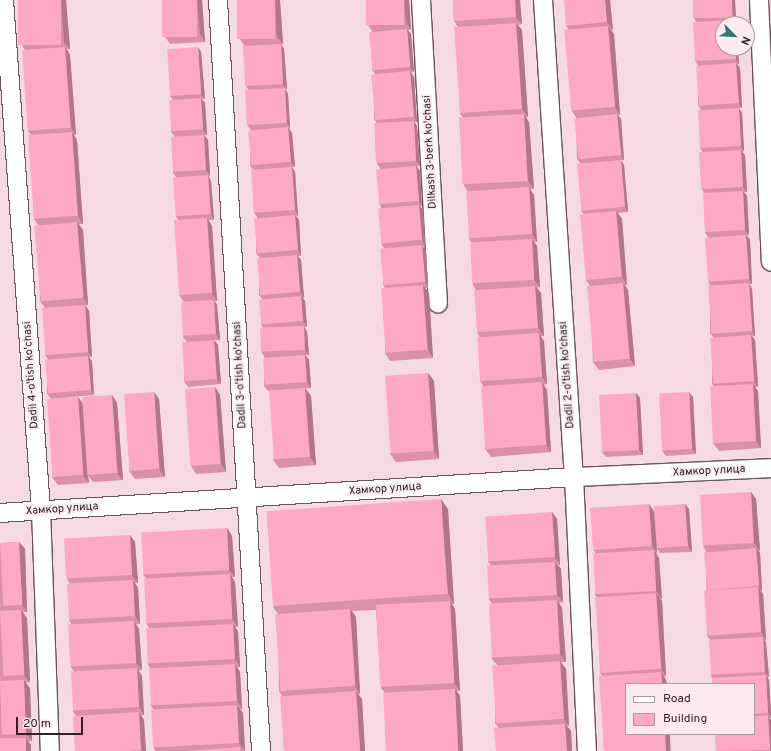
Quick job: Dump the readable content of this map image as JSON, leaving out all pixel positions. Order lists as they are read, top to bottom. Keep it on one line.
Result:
{"streets":{"street":["Dilkash 3-berk ko'chasi","Dadil 4-o'tish ko'chasi","Dadil 3-o'tish ko'chasi","Dadil 2-o'tish ko'chasi","Хамкор улица"]},"crossings":[["Dadil 4-o'tish ko'chasi","Хамкор улица"],["Dadil 3-o'tish ko'chasi","Хамкор улица"],["Dadil 2-o'tish ko'chasi","Хамкор улица"]],"legend":["Road","Building"],"scale_bar":"20 m","north":"bottom right"}
